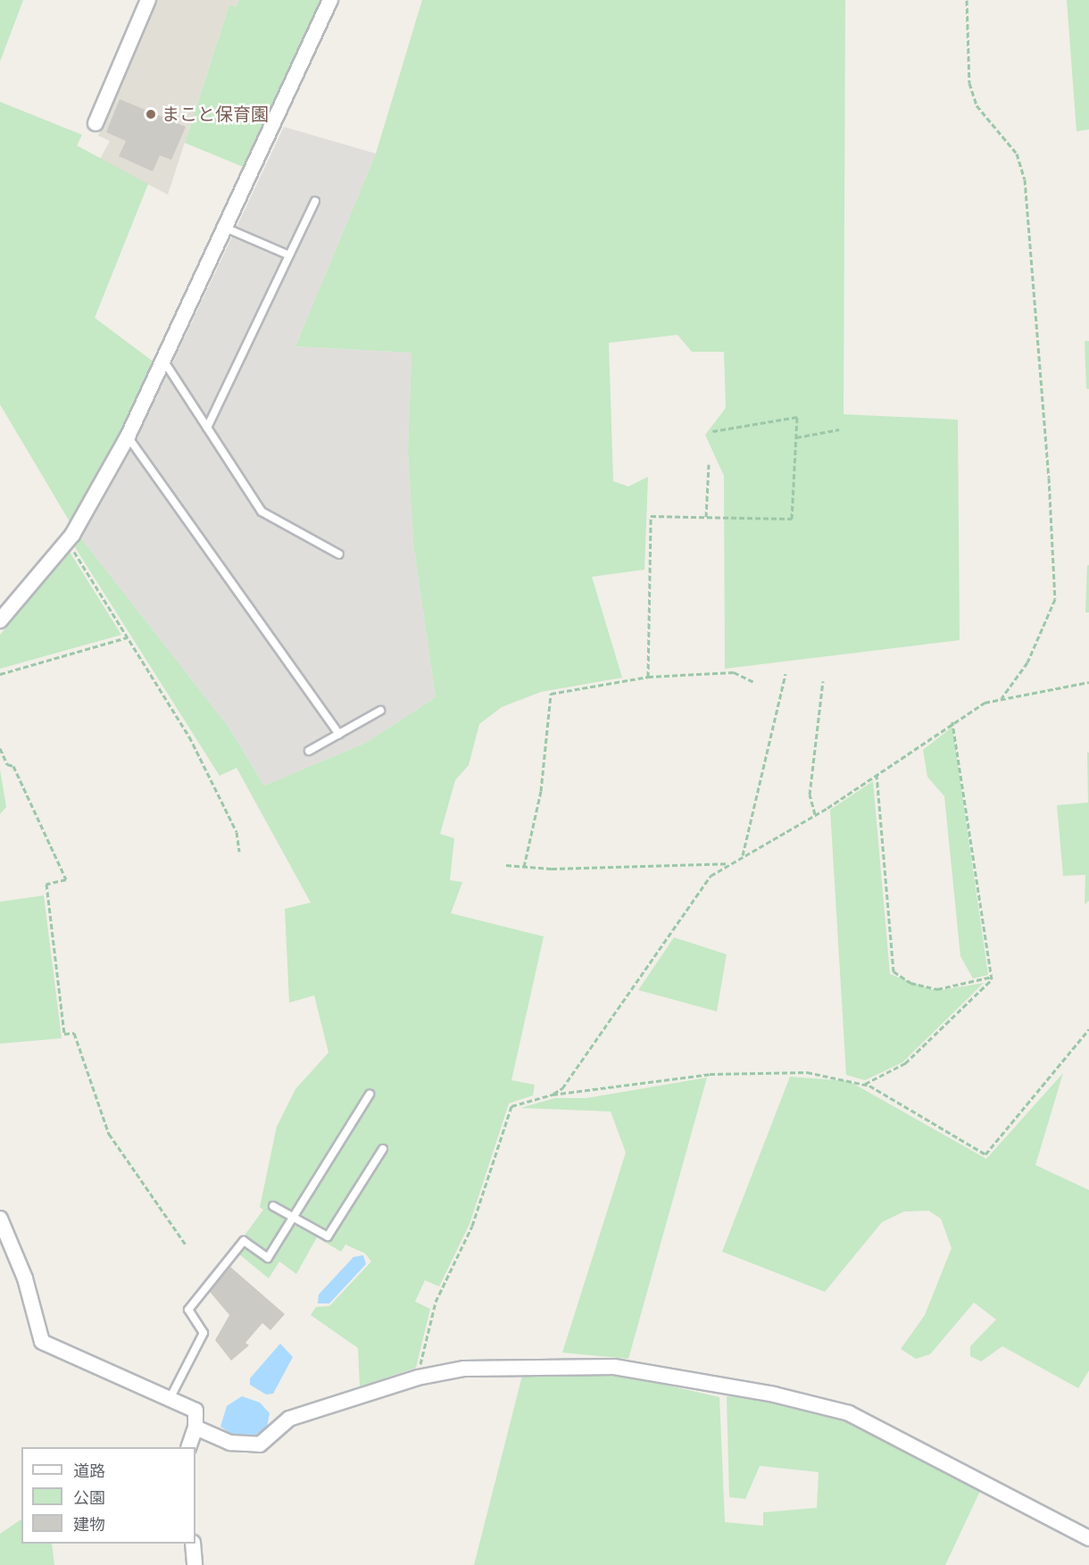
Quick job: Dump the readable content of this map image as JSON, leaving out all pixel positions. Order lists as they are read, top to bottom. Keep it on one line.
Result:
{"places":["まこと保育園"],"legend":["道路","公園","建物"]}
